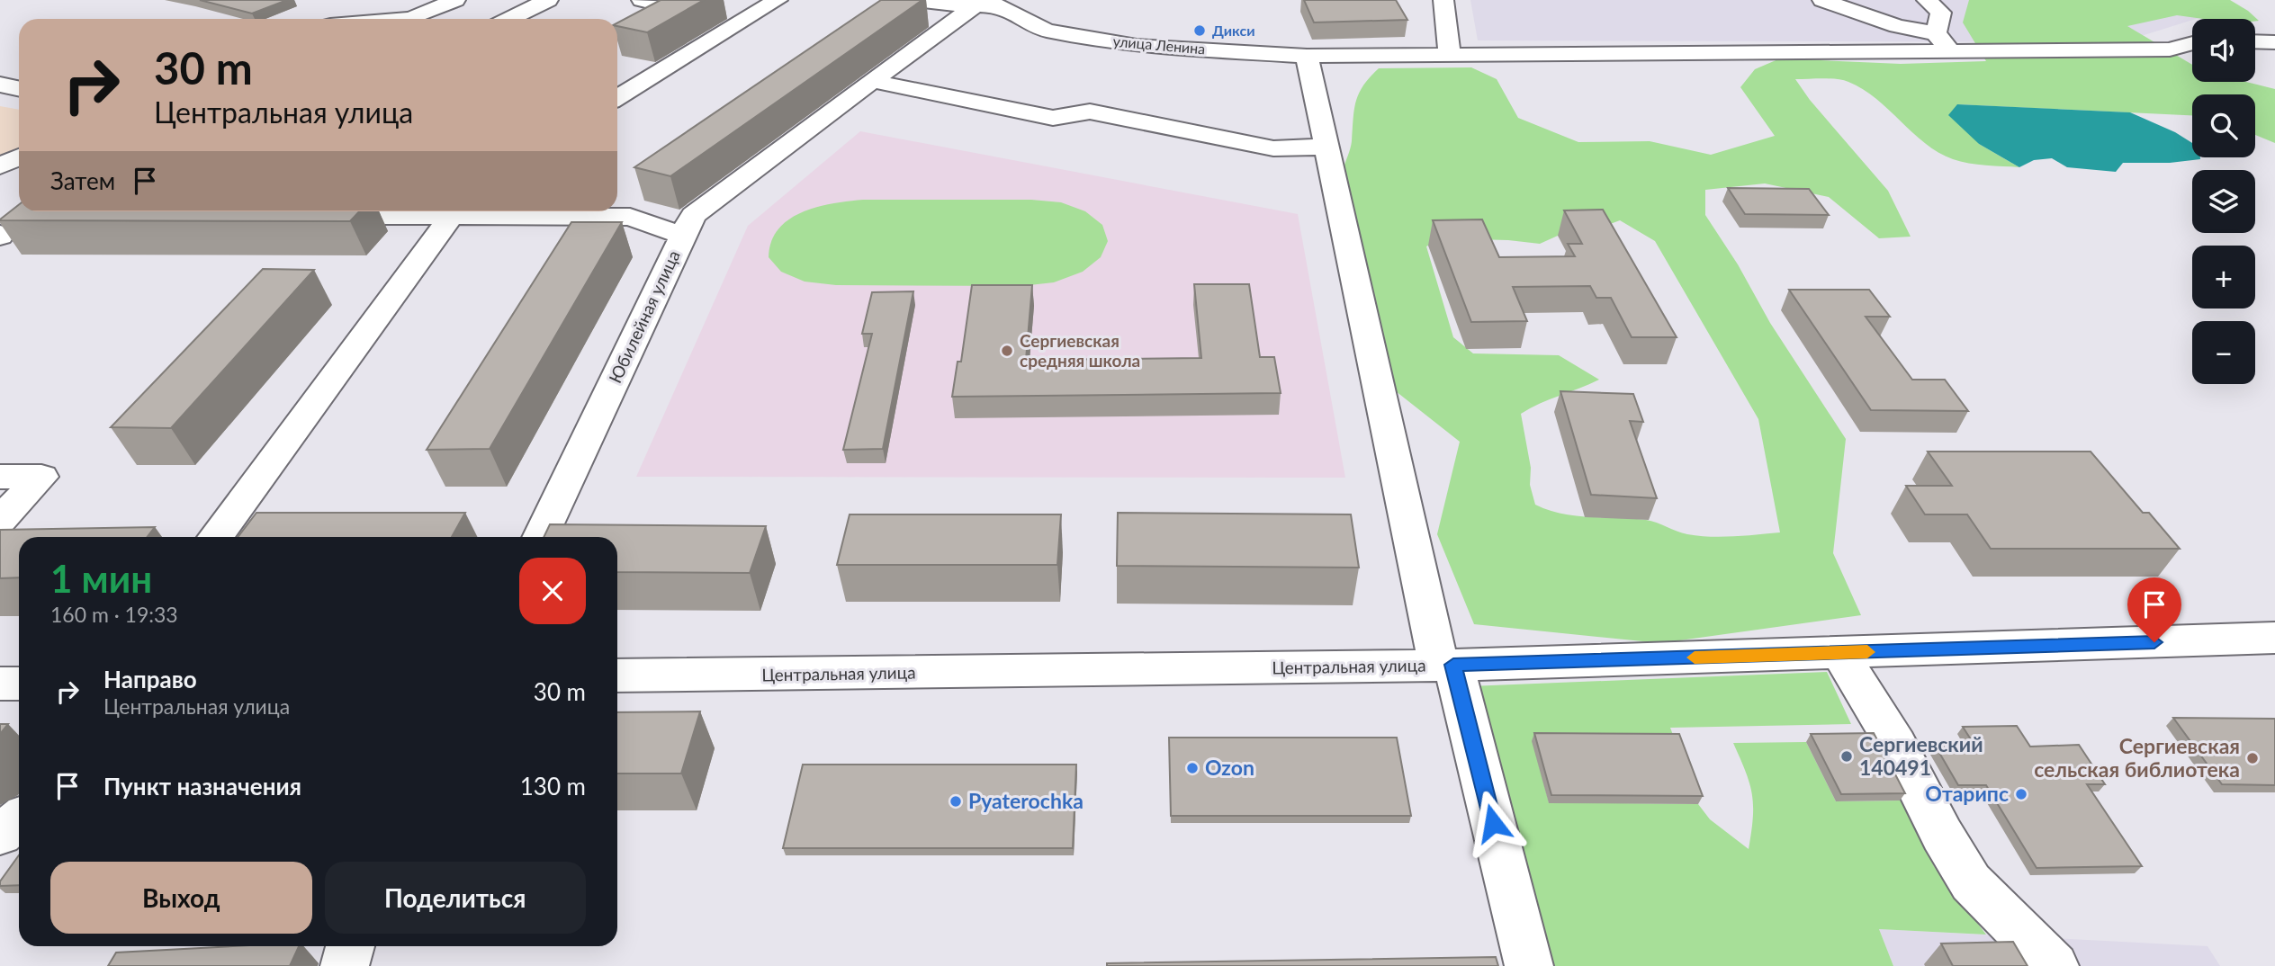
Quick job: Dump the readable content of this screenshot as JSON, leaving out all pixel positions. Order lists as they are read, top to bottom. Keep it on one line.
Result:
{"streets":{"street":["улица Ленина","Юбилейная улица","Центральная улица"]},"places":["Дикси","Сергиевская средняя школа","Сергиевский 140491","Сергиевская сельская библиотека","Ozon","Отарипс","Pyaterochka"],"page":{"map_buttons":["+","−"],"turn":["30 m","Центральная улица"],"then":"Затем","heading":["1 мин","160 m · 19:33"],"list":[{"name":"Направо","note":"Центральная улица","value":"30 m"},{"name":"Пункт назначения","value":"130 m"}],"buttons":["Выход","Поделиться"]}}
